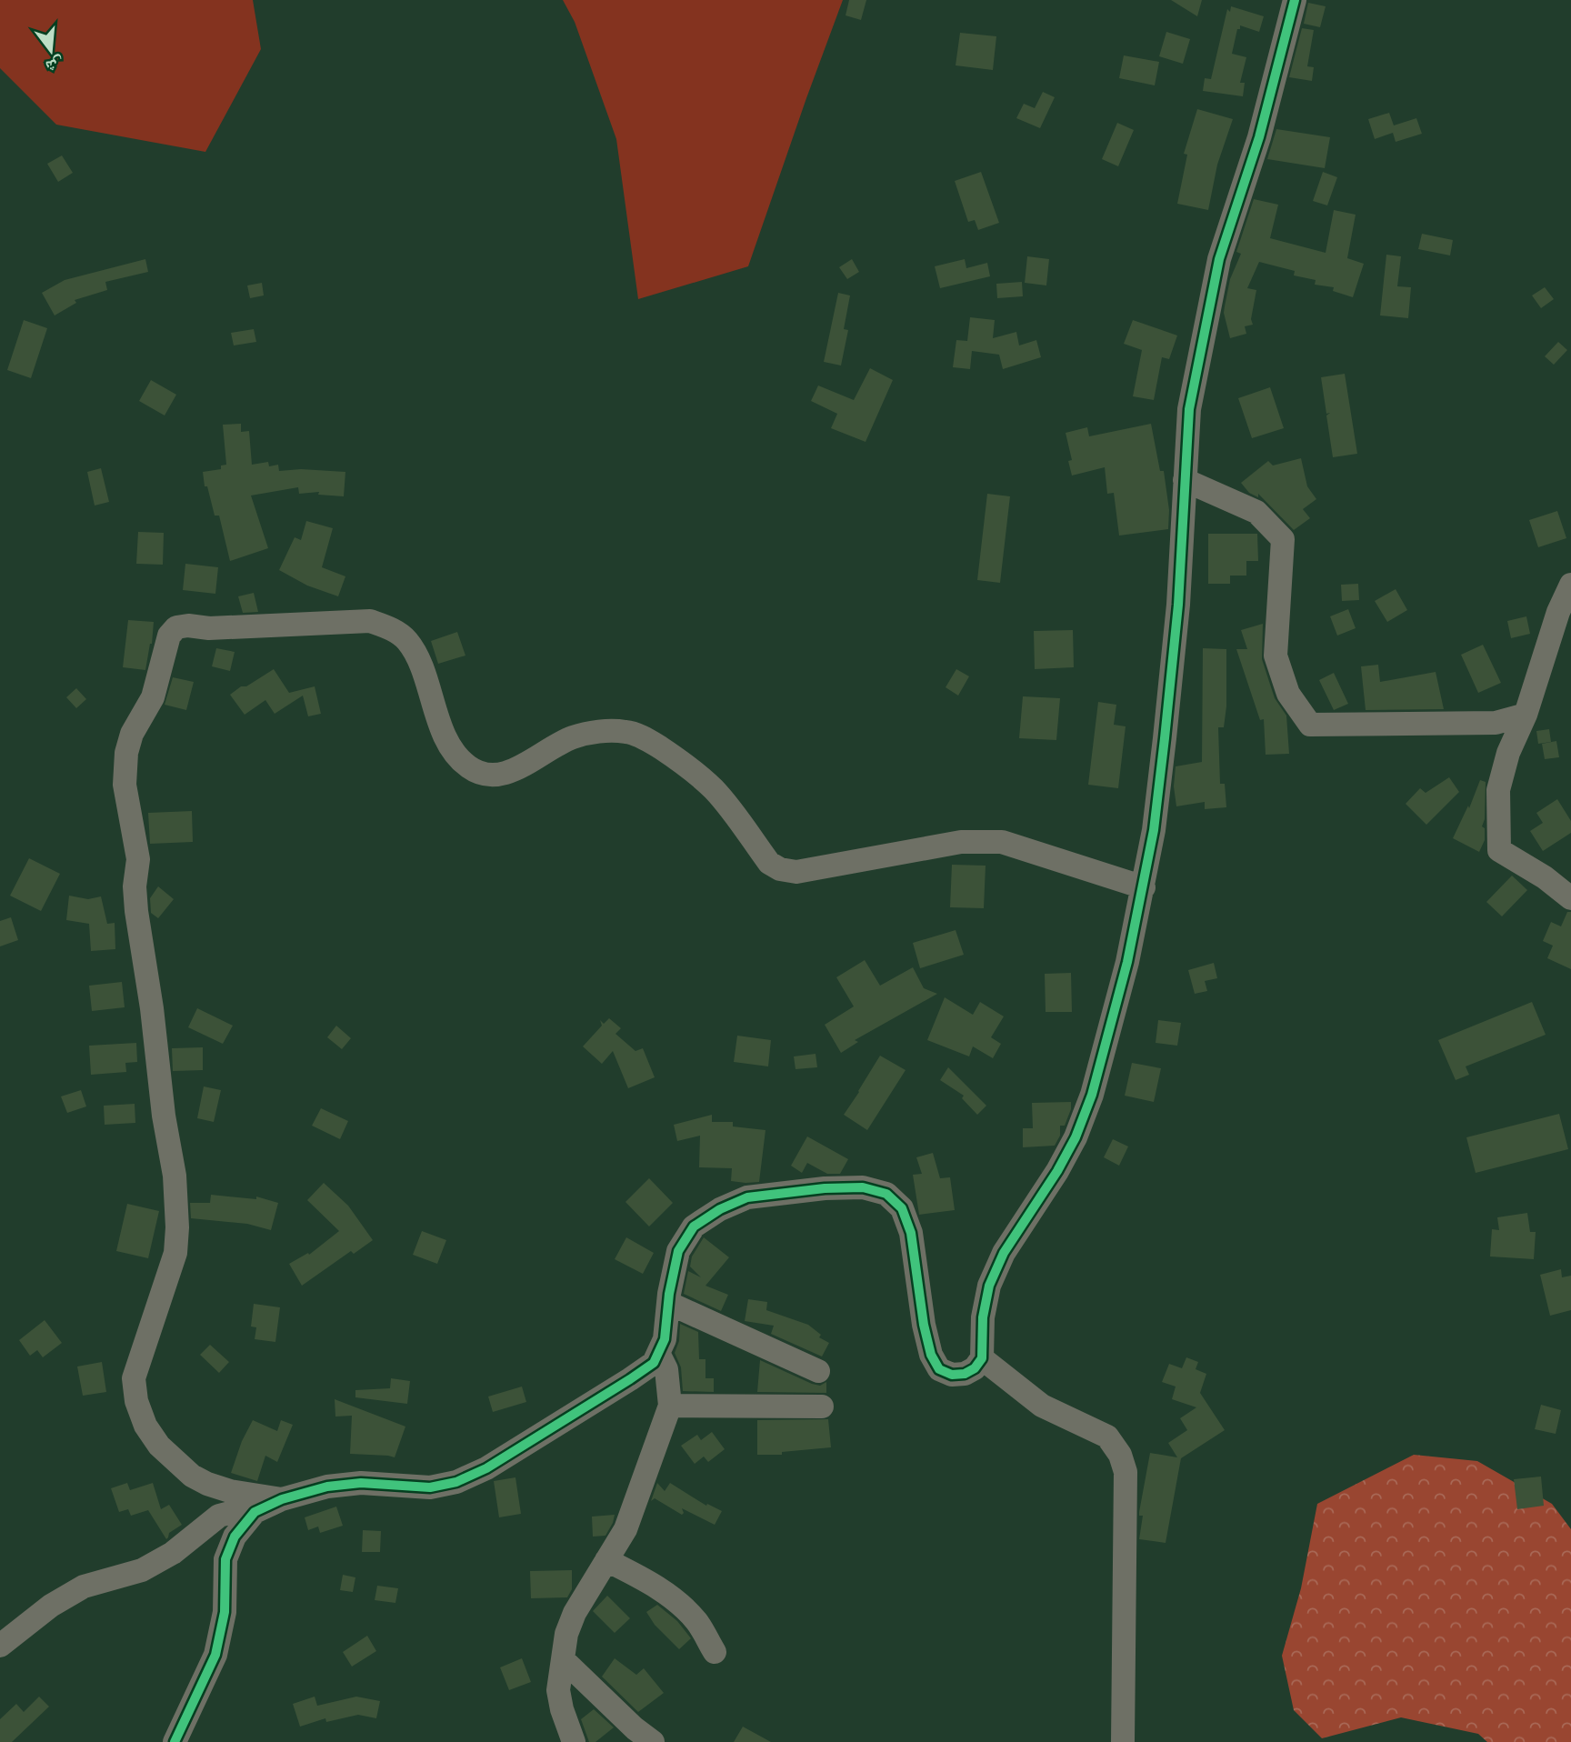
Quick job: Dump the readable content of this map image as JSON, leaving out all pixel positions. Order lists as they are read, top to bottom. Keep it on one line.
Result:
{"north":"bottom"}
